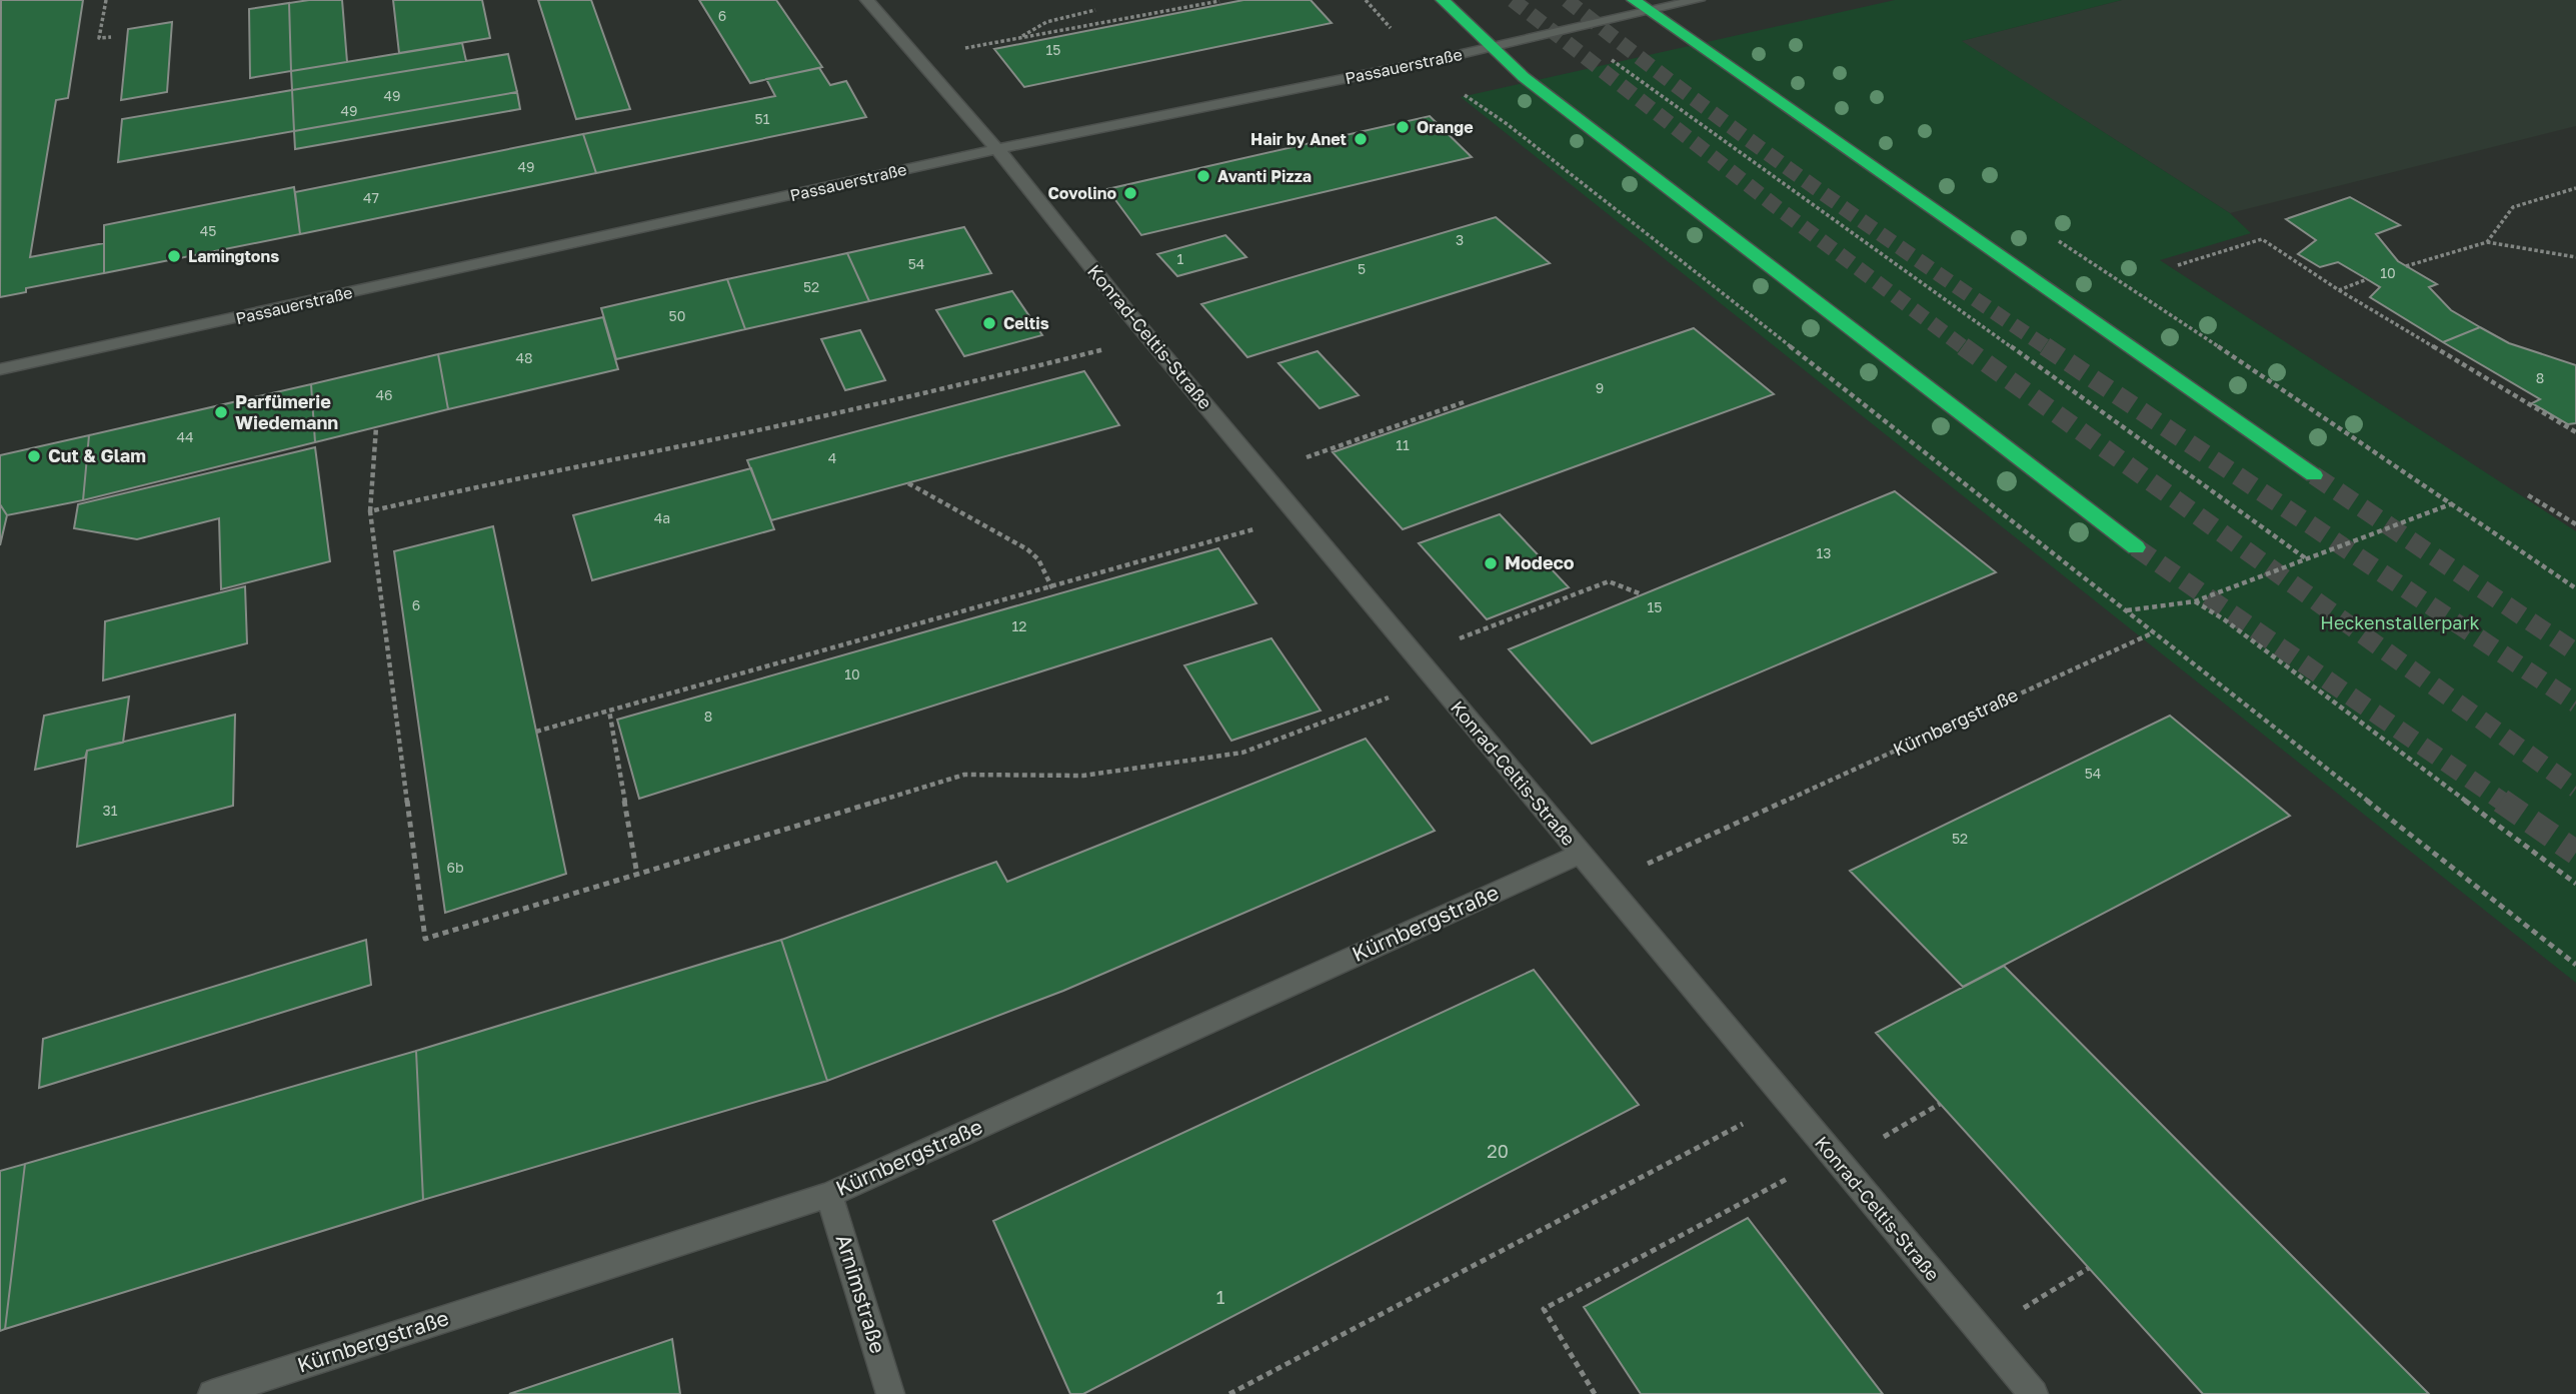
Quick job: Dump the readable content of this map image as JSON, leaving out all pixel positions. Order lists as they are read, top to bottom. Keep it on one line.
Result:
{"streets":{"street":["Passauerstraße","Konrad-Celtis-Straße","Kürnbergstraße","Arnimstraße"]},"crossings":[["Passauerstraße","Konrad-Celtis-Straße"],["Konrad-Celtis-Straße","Kürnbergstraße"],["Kürnbergstraße","Arnimstraße"]],"parks":["Heckenstallerpark"],"places":["Orange","Hair by Anet","Avanti Pizza","Covolino","Lamingtons","Celtis","Parfümerie Wiedemann","Cut & Glam","Modeco"],"house_numbers":["6","15","49","49","51","49","47","45","3","1","54","5","10","52","50","48","8","9","46","44","11","4","4a","13","6","15","12","10","8","54","31","52","6b","20","1"]}
